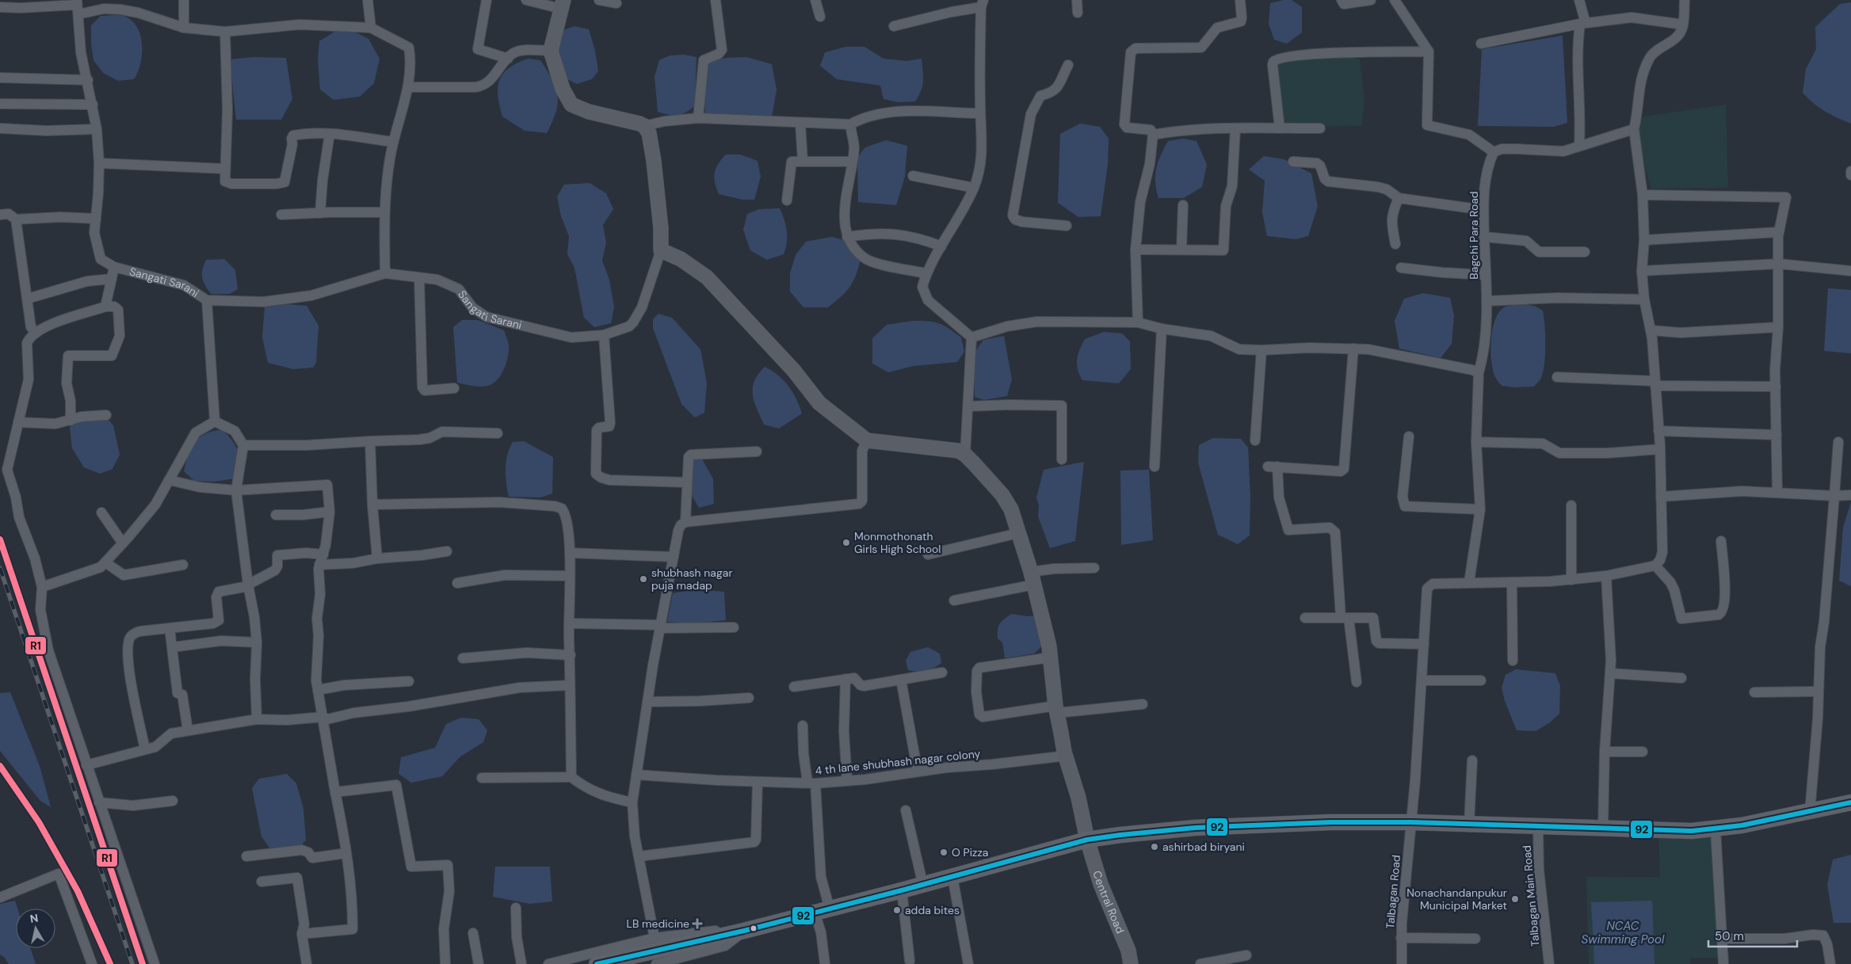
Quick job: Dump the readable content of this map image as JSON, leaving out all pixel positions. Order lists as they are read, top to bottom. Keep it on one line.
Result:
{"streets":{"street":["Bagchi Para Road","Sangati Sarani","4 th lane shubhash nagar colony","Talbagan Road","Talbagan Main Road","Central Road"]},"crossings":[["Bagchi Para Road","Talbagan Road"],["4 th lane shubhash nagar colony","Central Road"]],"water":["NCAC Swimming Pool"],"places":{"other":["Monmothonath Girls High School","shubhash nagar puja madap","ashirbad biryani","O Pizza","Nonachandanpukur Municipal Market","adda bites"],"health":["LB medicine"]},"lines":["transit line R1","transit line 92"],"scale_bar":"50 m","north":"top"}
